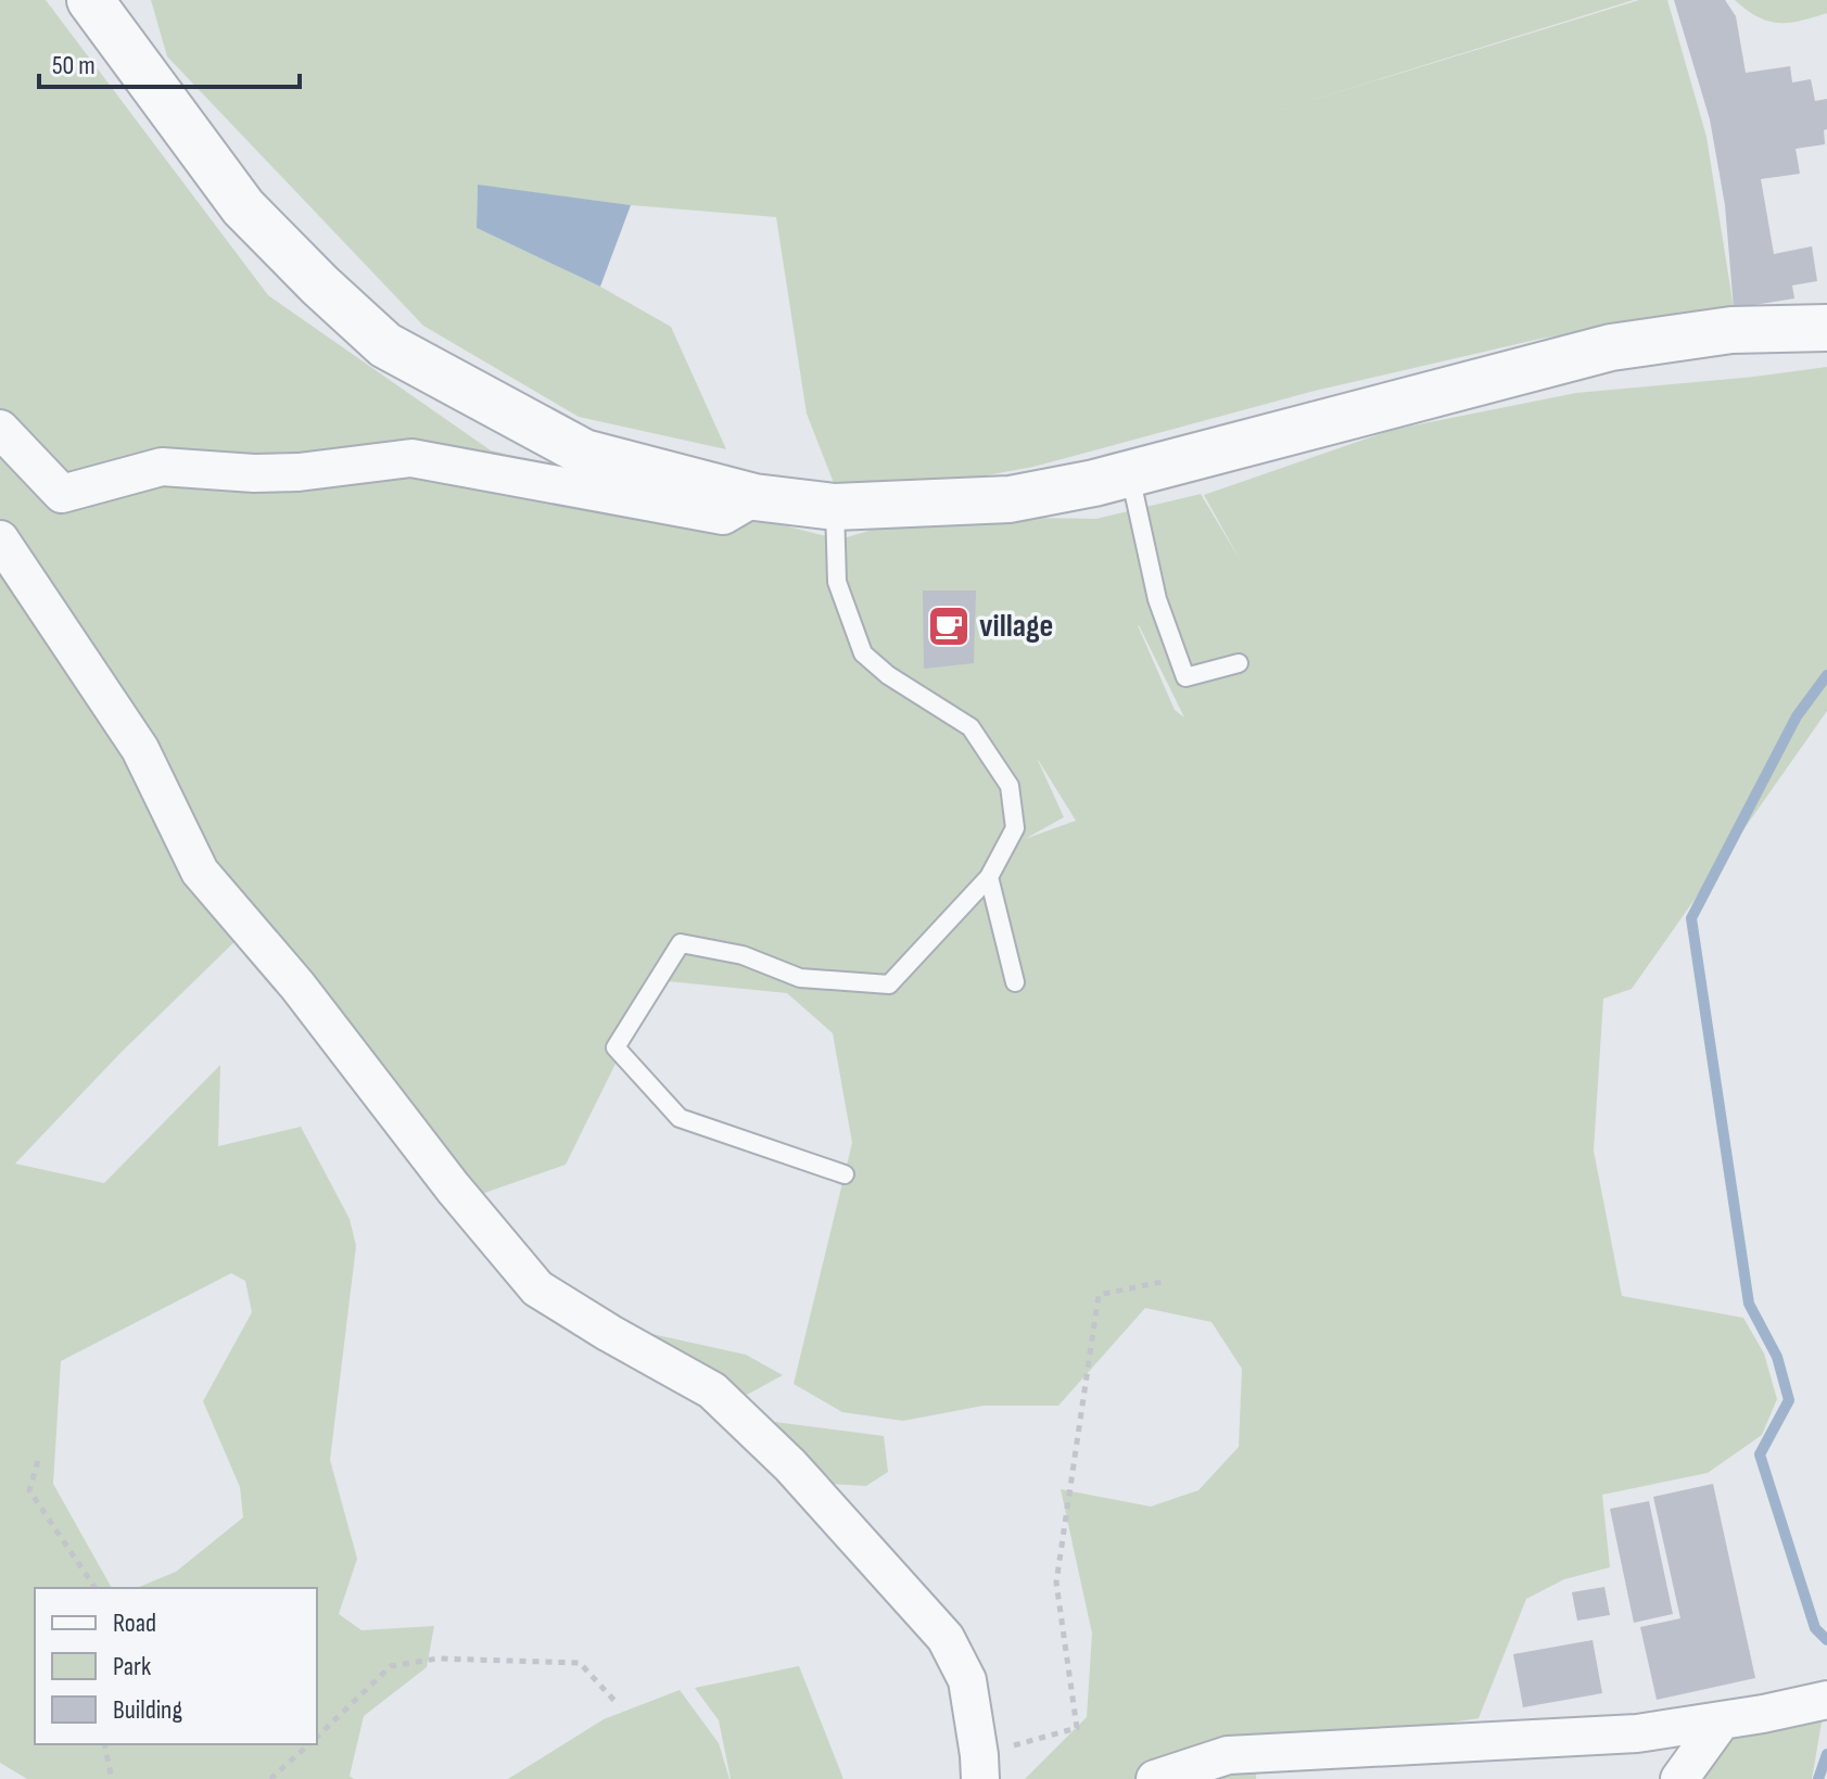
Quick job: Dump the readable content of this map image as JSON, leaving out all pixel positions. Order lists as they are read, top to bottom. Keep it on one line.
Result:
{"places":{"cafe":["village"]},"legend":["Road","Park","Building"],"scale_bar":"50 m"}
